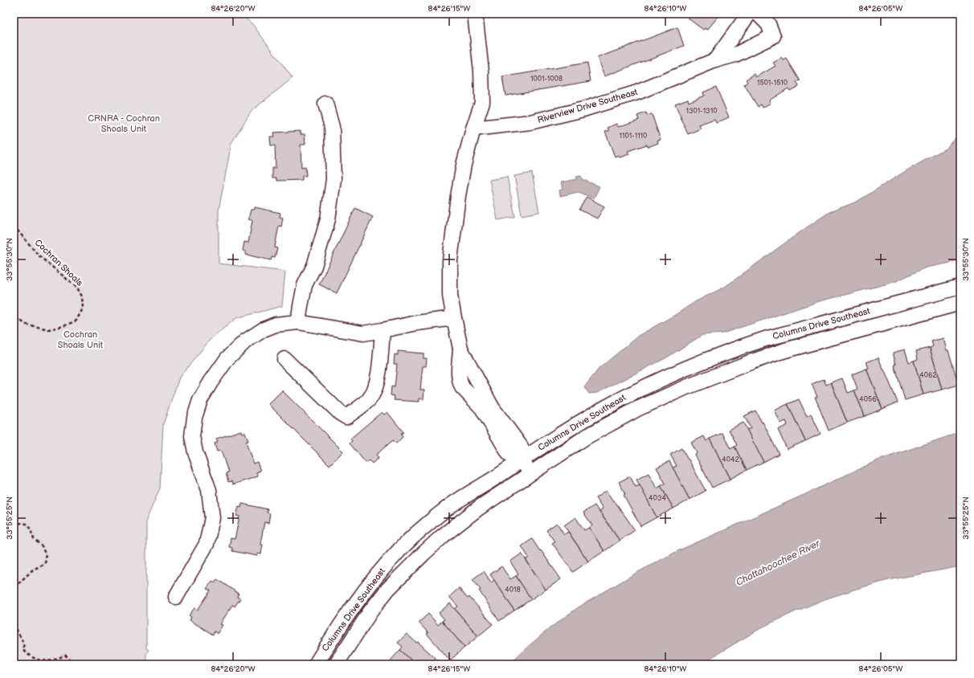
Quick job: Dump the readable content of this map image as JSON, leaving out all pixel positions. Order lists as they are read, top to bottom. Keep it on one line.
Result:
{"streets":{"street":["Riverview Drive Southeast","Columns Drive Southeast"],"path":["Cochran Shoals"]},"water":["Chattahoochee River"],"parks":["CRNRA - Cochran Shoals Unit","Cochran Shoals Unit"],"house_numbers":["1001-1008","1501-1510","1301-1310","1101-1110","4062","4056","4042","4034","4018"],"coordinates":["84°26'20\"W","84°26'15\"W","84°26'10\"W","84°26'05\"W","33°55'30\"N","33°55'25\"N"]}
